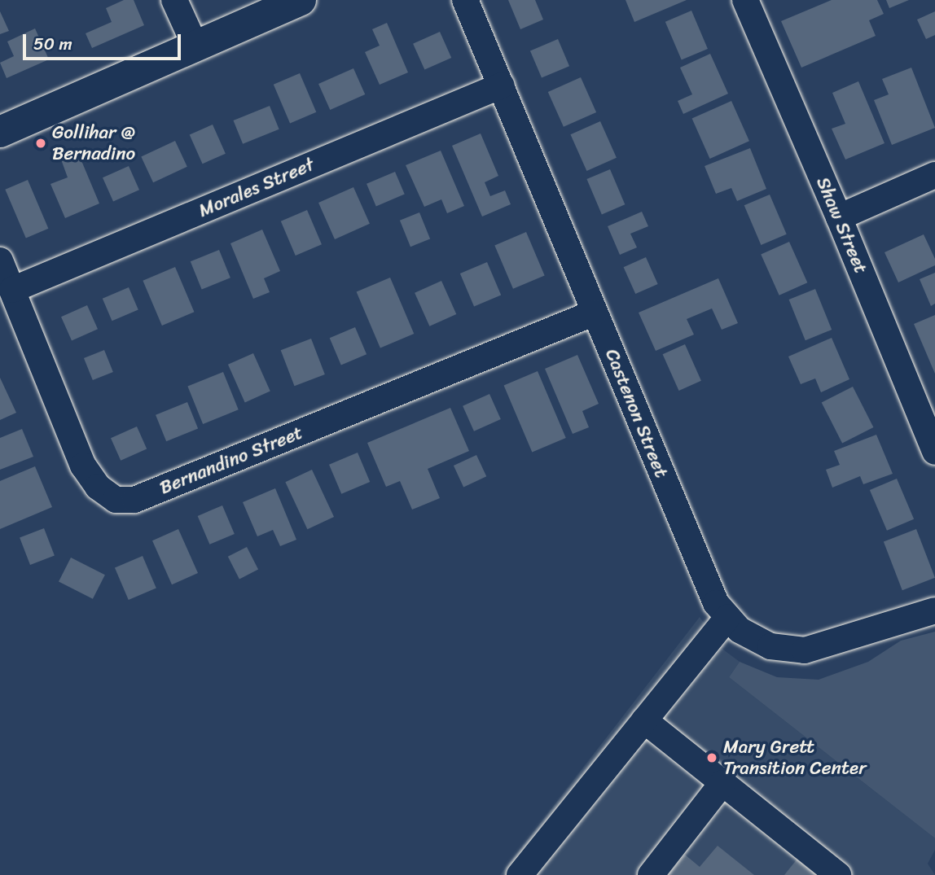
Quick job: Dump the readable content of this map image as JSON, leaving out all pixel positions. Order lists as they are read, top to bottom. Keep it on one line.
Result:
{"streets":{"street":["Morales Street","Shaw Street","Castenon Street","Bernandino Street"]},"crossings":[["Morales Street","Castenon Street"],["Morales Street","Bernandino Street"],["Castenon Street","Bernandino Street"]],"places":["Gollihar @ Bernadino","Mary Grett Transition Center"],"scale_bar":"50 m"}
